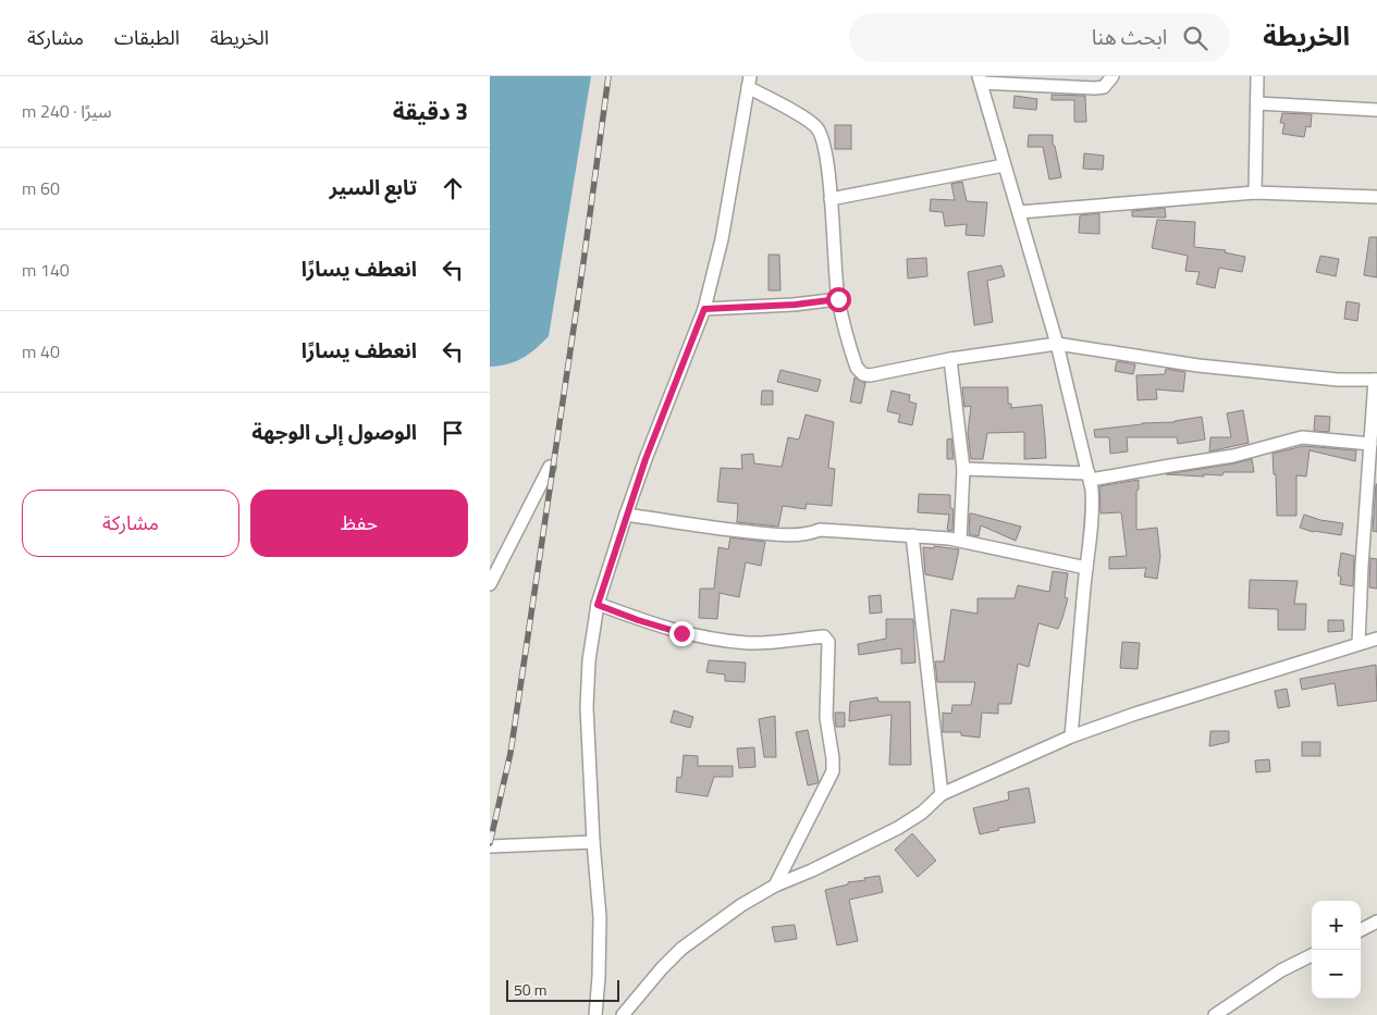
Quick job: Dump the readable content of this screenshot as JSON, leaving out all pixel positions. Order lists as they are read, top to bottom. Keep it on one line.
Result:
{"scale_bar":"50 m","page":{"header":"الخريطة","search":"ابحث هنا","nav":["الخريطة","الطبقات","مشاركة"],"heading":["3 دقيقة","سيرًا · 240 m"],"list":[["تابع السير","60 m"],["انعطف يسارًا","140 m"],["انعطف يسارًا","40 m"],"الوصول إلى الوجهة"],"buttons":["حفظ","مشاركة"],"map_buttons":["+","−"],"scale":"50 m"}}
